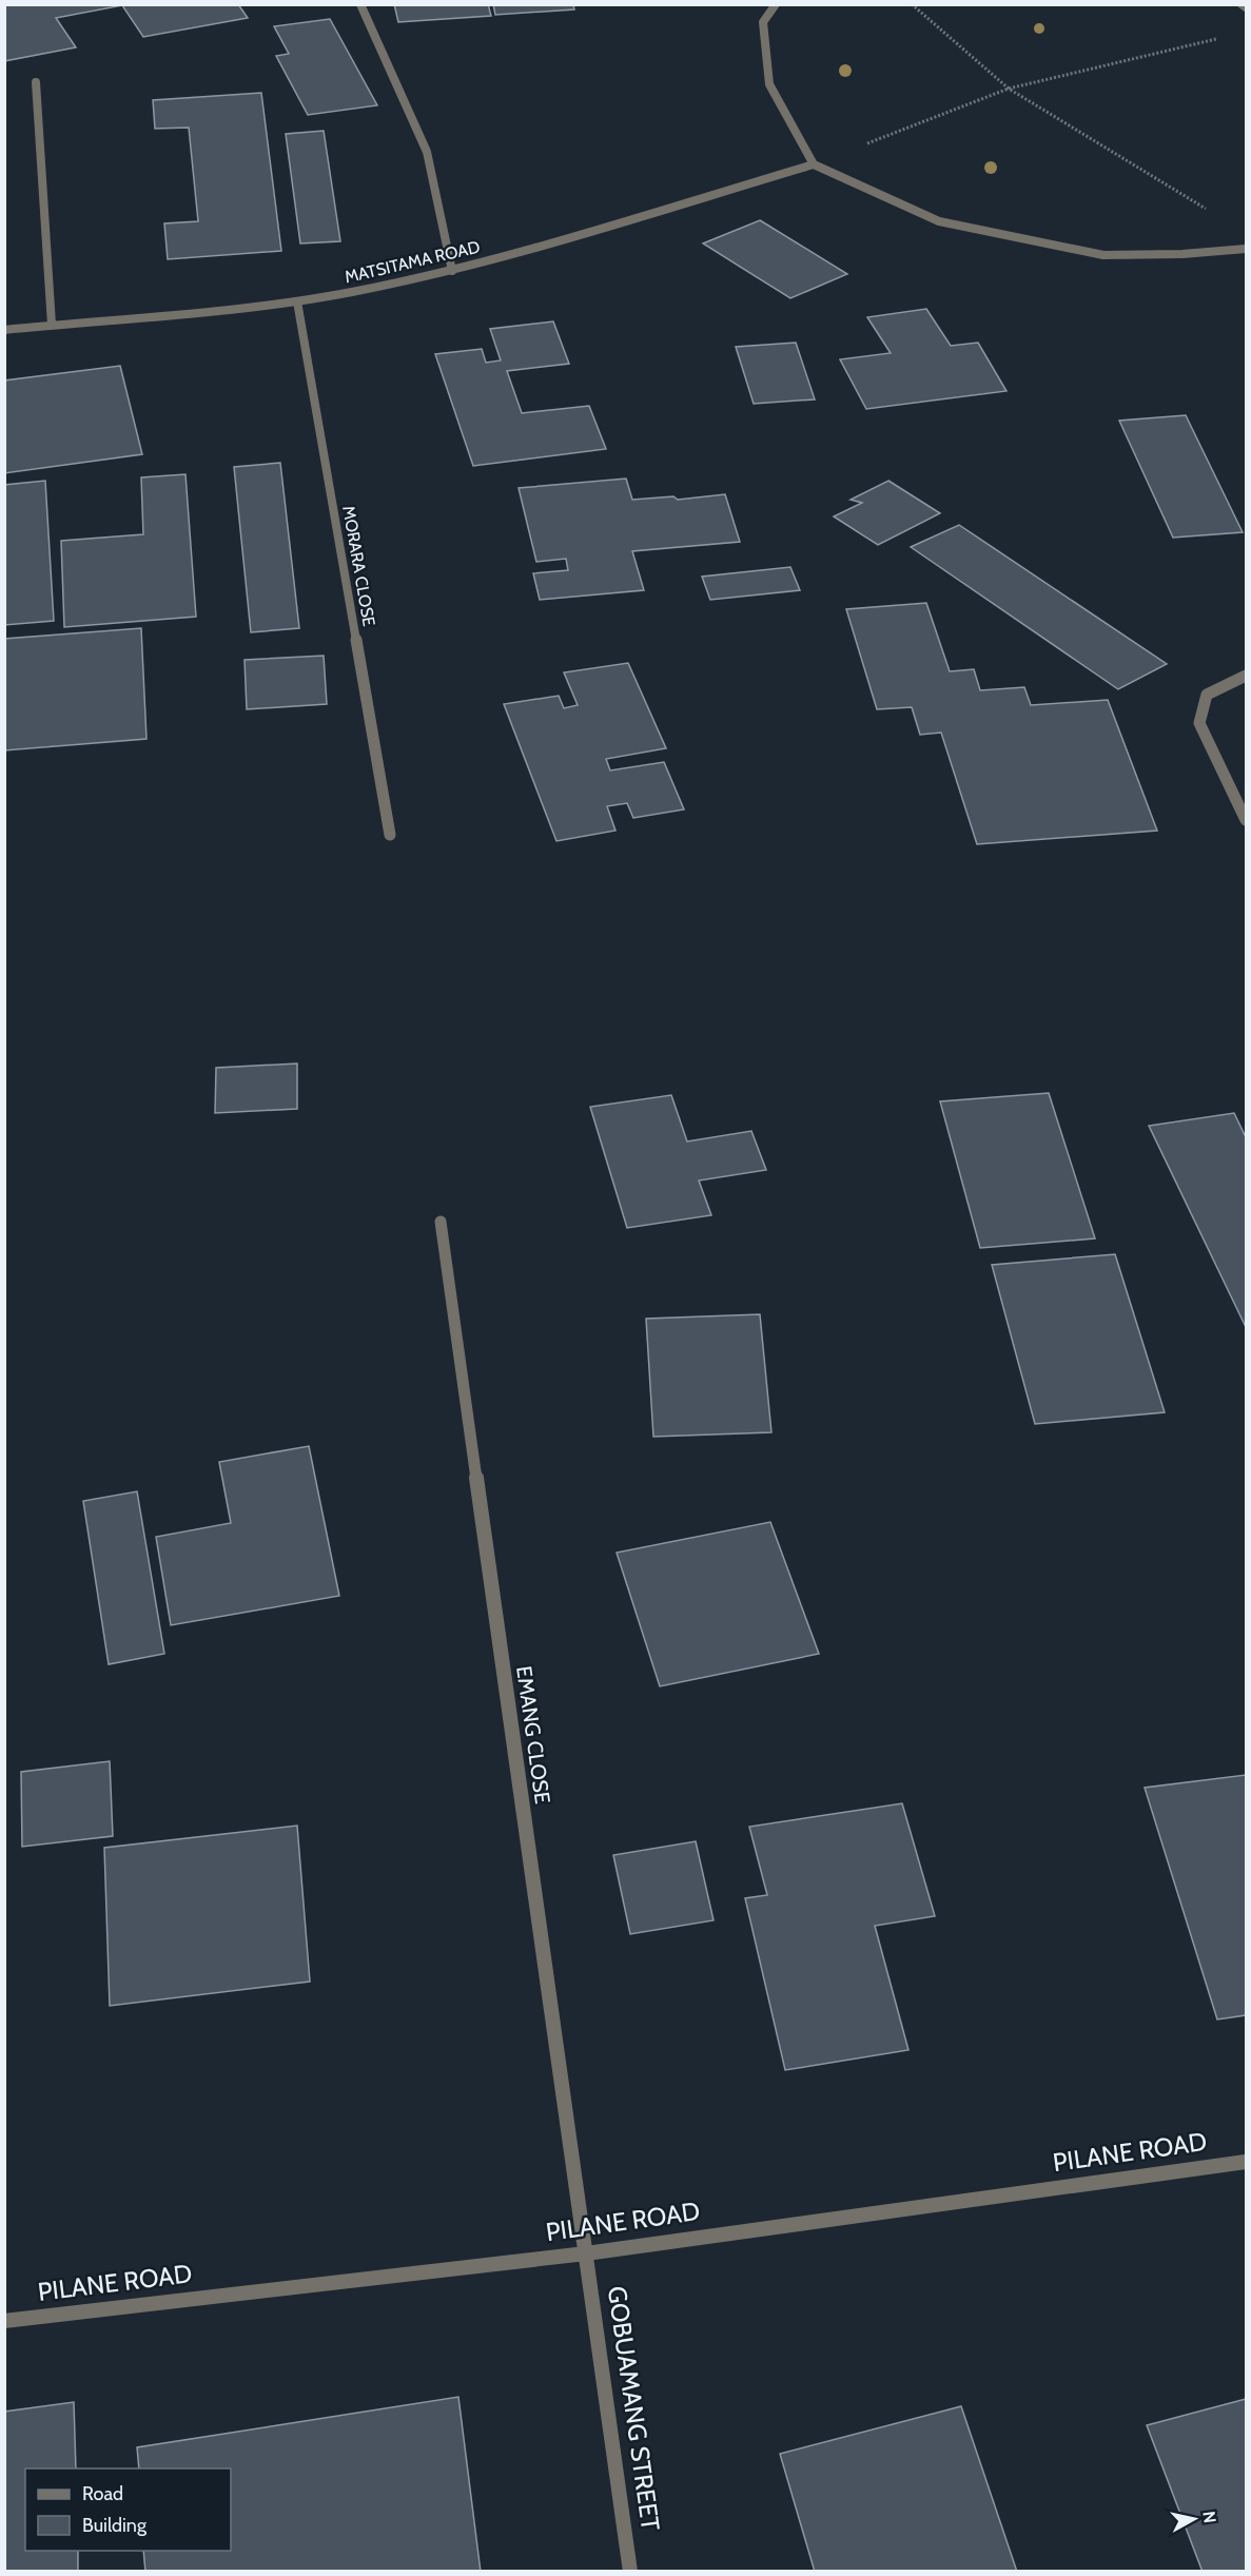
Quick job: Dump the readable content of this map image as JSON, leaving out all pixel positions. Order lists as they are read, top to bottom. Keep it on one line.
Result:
{"streets":{"street":["MATSITAMA ROAD","MORARA CLOSE","EMANG CLOSE","PILANE ROAD","GOBUAMANG STREET"]},"crossings":[["MATSITAMA ROAD","MORARA CLOSE"],["EMANG CLOSE","PILANE ROAD"],["EMANG CLOSE","GOBUAMANG STREET"],["PILANE ROAD","GOBUAMANG STREET"]],"legend":["Road","Building"],"north":"right"}
